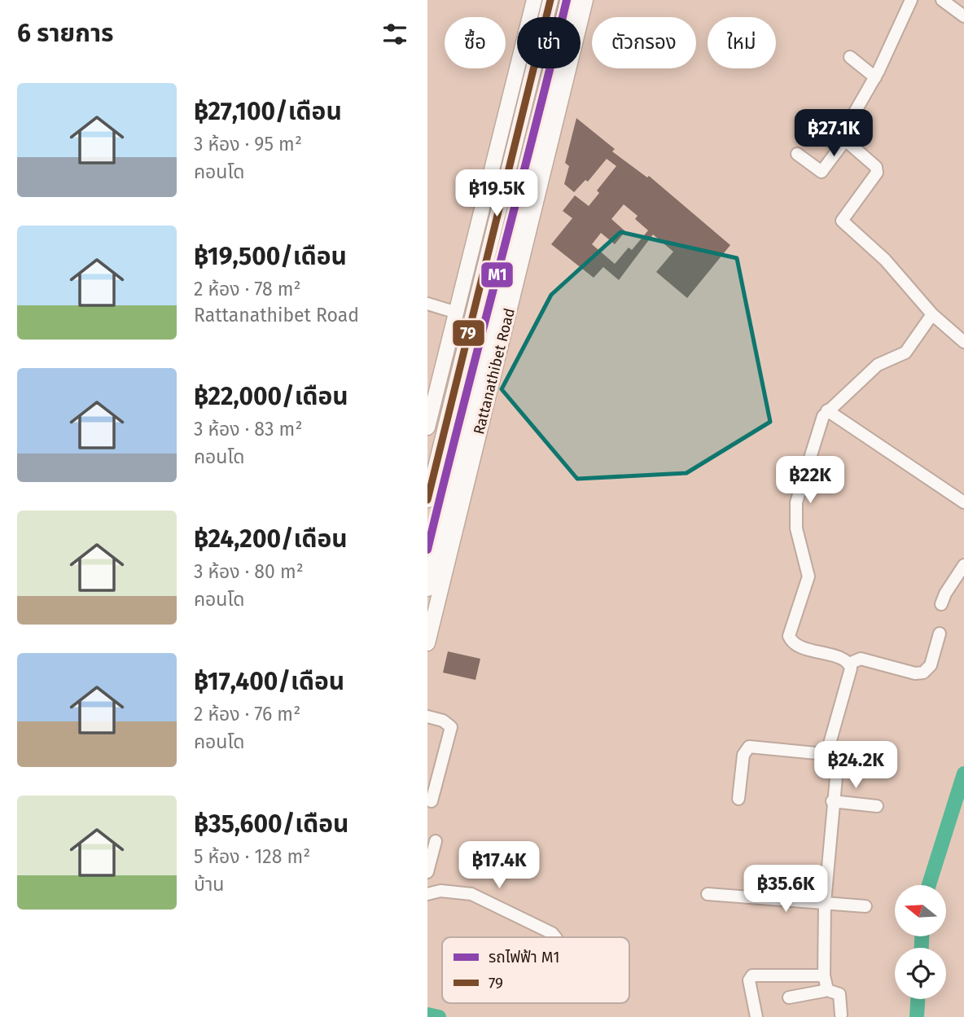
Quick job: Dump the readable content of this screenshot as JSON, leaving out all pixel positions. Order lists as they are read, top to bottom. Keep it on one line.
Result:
{"streets":{"main road":["Rattanathibet Road"]},"lines":["metro line M1","transit line 79"],"legend":["รถไฟฟ้า M1","79"],"north":"left","page":{"heading":"6 รายการ","chip":["ซื้อ","เช่า","ตัวกรอง","ใหม่"],"list":[{"name":"฿27,100/เดือน","note":"3 ห้อง · 95 m² · คอนโด"},{"name":"฿19,500/เดือน","note":"2 ห้อง · 78 m² · Rattanathibet Road"},{"name":"฿22,000/เดือน","note":"3 ห้อง · 83 m² · คอนโด"},{"name":"฿24,200/เดือน","note":"3 ห้อง · 80 m² · คอนโด"},{"name":"฿17,400/เดือน","note":"2 ห้อง · 76 m² · คอนโด"},{"name":"฿35,600/เดือน","note":"5 ห้อง · 128 m² · บ้าน"}],"price":["฿27.1K","฿19.5K","฿22K","฿24.2K","฿17.4K","฿35.6K"]}}
